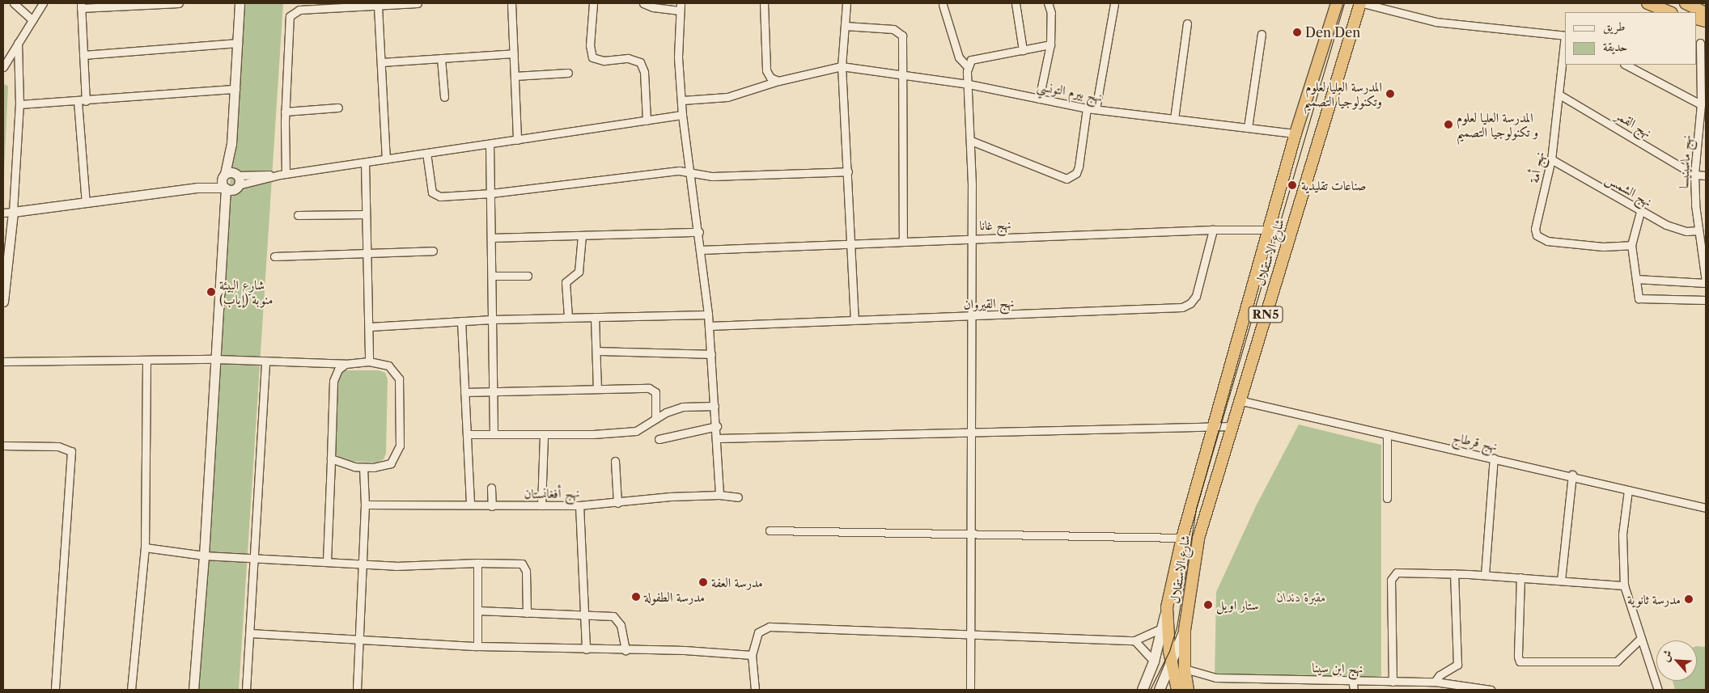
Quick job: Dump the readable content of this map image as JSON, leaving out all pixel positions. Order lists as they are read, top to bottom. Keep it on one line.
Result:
{"streets":{"highway":["شارع الاستقلال","RN5"],"street":["نهج بيرم التونسي","نهج القمر","نهج ماسينيسا","نهج أمة","نهج الشمس","نهج غانا","نهج القيروان","نهج قرطاج","نهج أفغانستان","نهج ابن سينا"]},"crossings":[["نهج بيرم التونسي","شارع الاستقلال"],["نهج القمر","نهج ماسينيسا"],["نهج القمر","نهج أمة"],["نهج ماسينيسا","نهج الشمس"],["نهج أمة","نهج الشمس"],["نهج غانا","شارع الاستقلال"],["نهج غانا","نهج القيروان"],["شارع الاستقلال","RN5"],["شارع الاستقلال","نهج قرطاج"],["RN5","نهج ابن سينا"]],"parks":["مقبرة دندان"],"places":["Den Den","المدرسة العليا لعلوم وتكنولوجيا التصميم","المدرسة العليا لعلوم و تكنولوجيا التصميم","صناعات تقليدية","شارع البيئة منوبة (إياب)","مدرسة العفة","مدرسة الطفولة","مدرسة ثانوية","ستار اويل"],"legend":["طريق","حديقة"],"north":"top left"}
